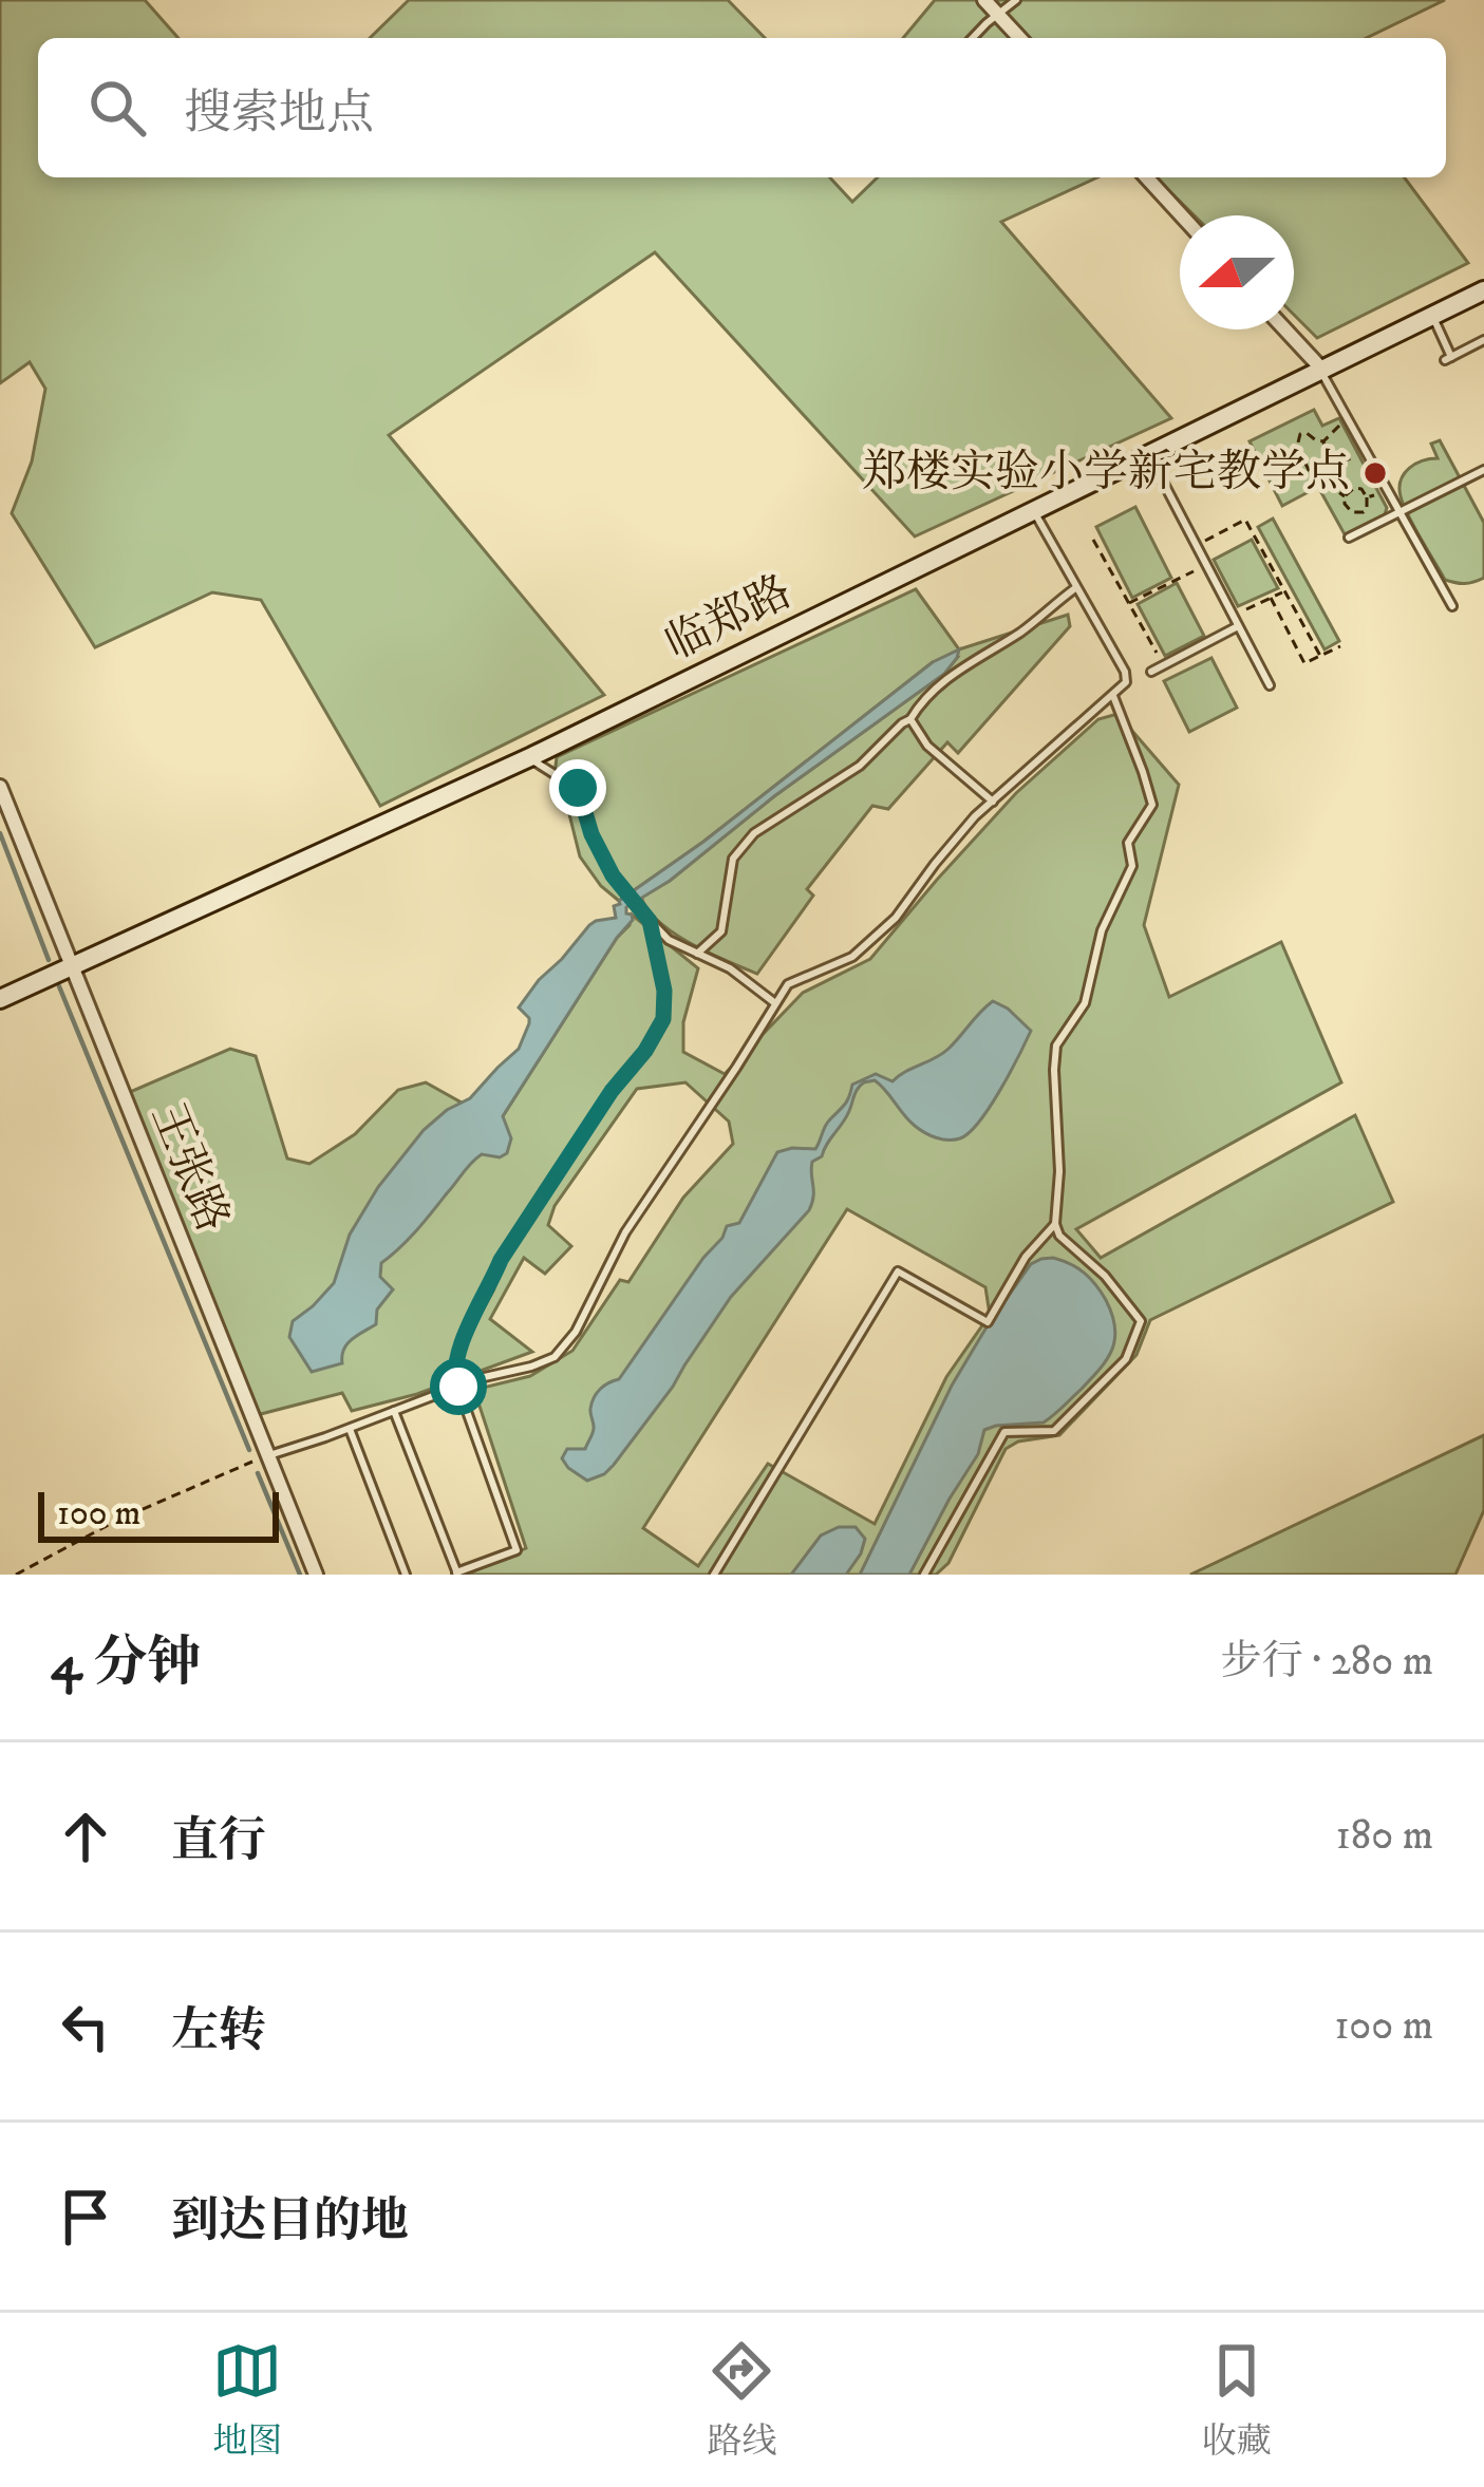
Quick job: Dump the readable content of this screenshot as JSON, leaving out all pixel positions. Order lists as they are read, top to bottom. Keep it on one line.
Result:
{"streets":{"main road":["临郑路"],"street":["王张路"]},"crossings":[["临郑路","王张路"]],"places":["郑楼实验小学新宅教学点"],"scale_bar":"100 m","north":"left","page":{"search":"搜索地点","scale":"100 m","heading":["4 分钟","步行 · 280 m"],"list":[["直行","180 m"],["左转","100 m"],"到达目的地"],"nav":["地图","路线","收藏"]}}
